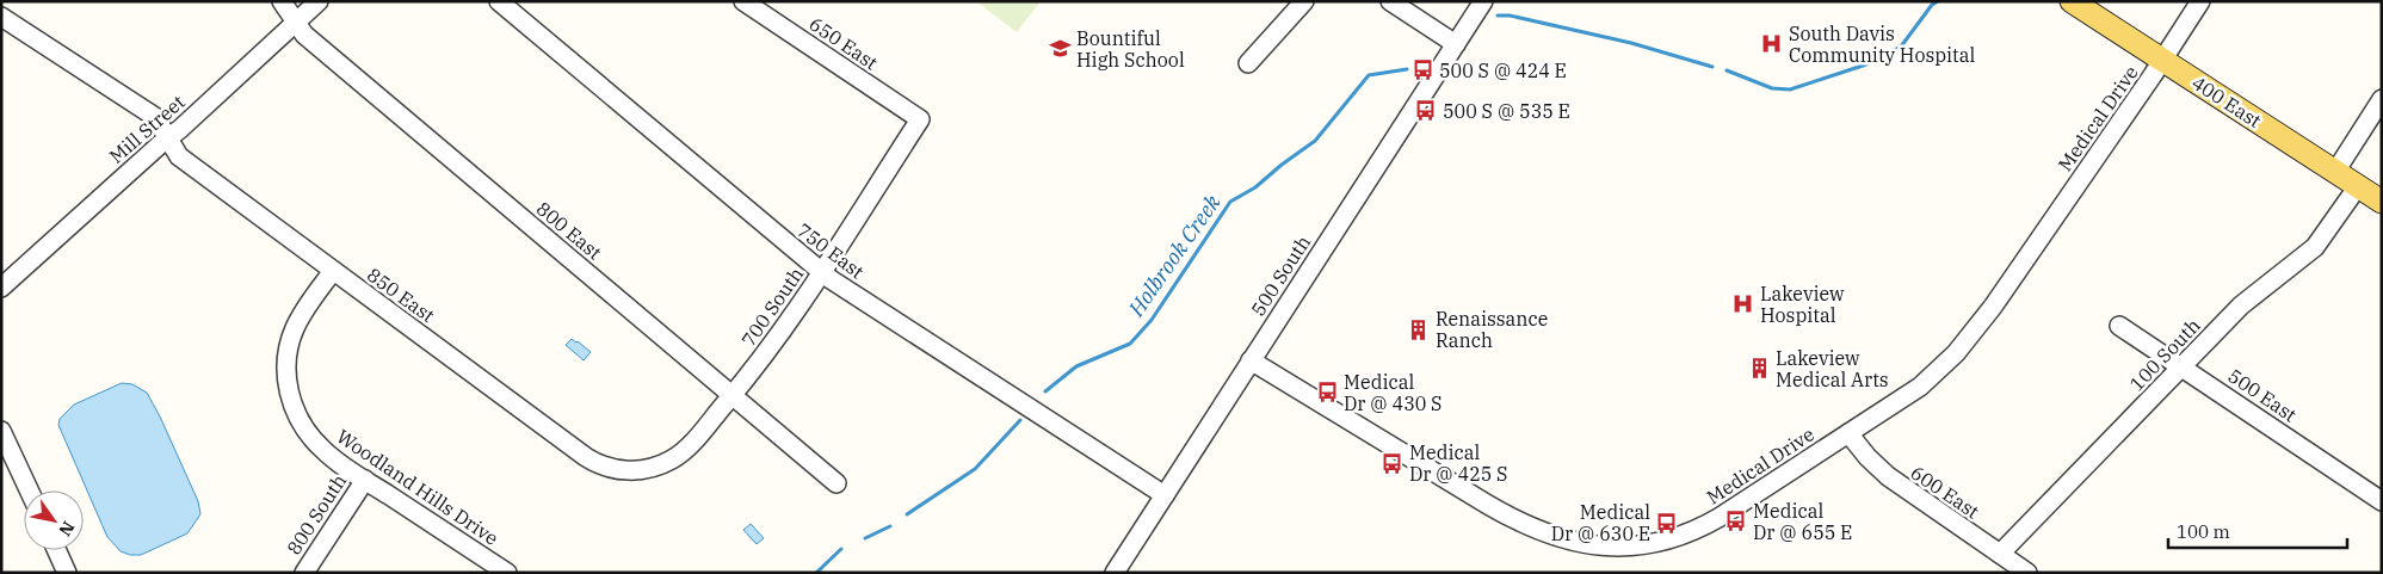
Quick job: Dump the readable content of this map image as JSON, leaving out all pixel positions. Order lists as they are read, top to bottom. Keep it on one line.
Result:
{"streets":{"main road":["400 East"],"street":["650 East","Medical Drive","Mill Street","800 East","750 East","500 South","850 East","700 South","100 South","500 East","Woodland Hills Drive","600 East","800 South"]},"crossings":[["650 East","700 South"],["400 East","Medical Drive"],["400 East","100 South"],["Medical Drive","500 South"],["Medical Drive","600 East"],["Mill Street","800 East"],["Mill Street","850 East"],["800 East","700 South"],["750 East","500 South"],["750 East","700 South"],["850 East","700 South"],["850 East","Woodland Hills Drive"],["100 South","500 East"],["100 South","600 East"],["Woodland Hills Drive","800 South"]],"water":["Holbrook Creek"],"places":{"hospital":["South Davis Community Hospital","Lakeview Hospital"],"school or university":["Bountiful High School"],"bus stop":["500 S @ 424 E","500 S @ 535 E","Medical Dr @ 430 S","Medical Dr @ 425 S","Medical Dr @ 655 E","Medical Dr @ 630 E"],"building":["Renaissance Ranch","Lakeview Medical Arts"]},"scale_bar":"100 m","north":"bottom right"}
